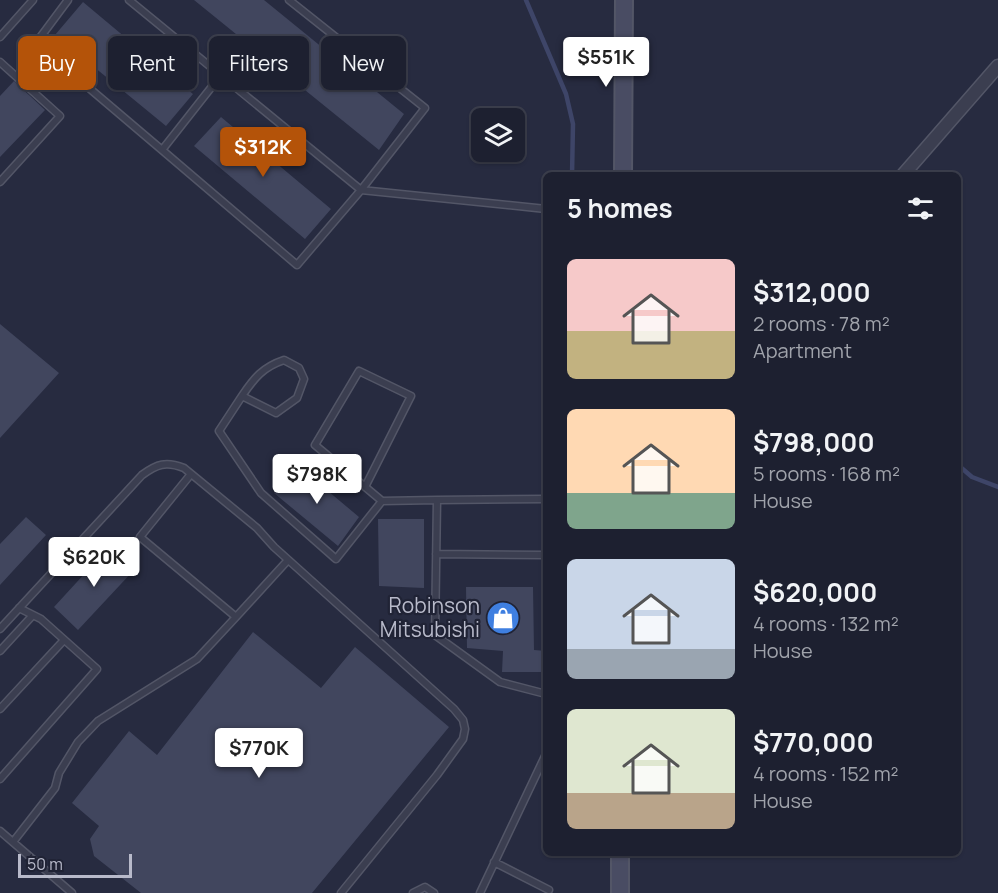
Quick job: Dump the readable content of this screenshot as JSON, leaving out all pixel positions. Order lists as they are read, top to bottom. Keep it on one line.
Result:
{"places":{"shop":["Robinson Mitsubishi"]},"scale_bar":"50 m","page":{"chip":["Buy","Rent","Filters","New"],"price":["$551K","$312K","$798K","$620K","$770K"],"heading":"5 homes","list":[{"name":"$312,000","note":"2 rooms · 78 m² · Apartment"},{"name":"$798,000","note":"5 rooms · 168 m² · House"},{"name":"$620,000","note":"4 rooms · 132 m² · House"},{"name":"$770,000","note":"4 rooms · 152 m² · House"}],"scale":"50 m"}}
